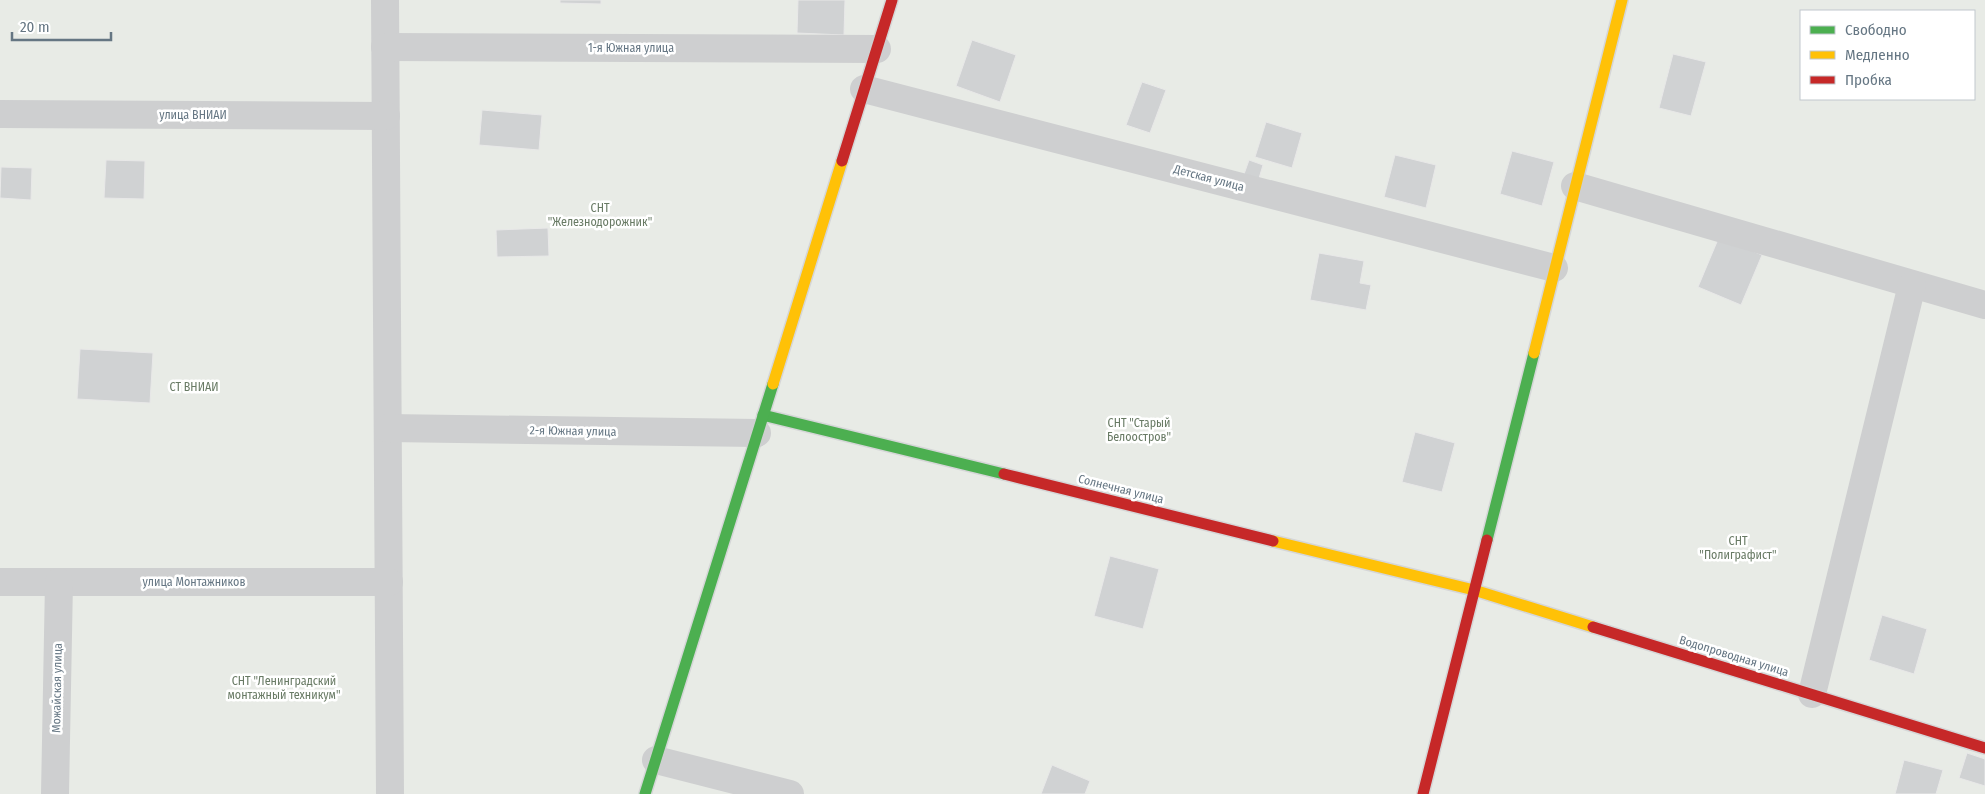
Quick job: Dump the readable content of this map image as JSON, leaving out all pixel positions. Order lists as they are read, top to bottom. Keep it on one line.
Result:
{"streets":{"street":["1-я Южная улица","улица ВНИАИ","Детская улица","2-я Южная улица","Солнечная улица","улица Монтажников","Водопроводная улица","Можайская улица"]},"crossings":[["2-я Южная улица","Солнечная улица"],["Солнечная улица","Водопроводная улица"],["улица Монтажников","Можайская улица"]],"parks":["СНТ \"Железнодорожник\"","СТ ВНИАИ","СНТ \"Старый Белоостров\"","СНТ \"Полиграфист\"","СНТ \"Ленинградский монтажный техникум\""],"legend":["Свободно","Медленно","Пробка"],"scale_bar":"20 m"}
